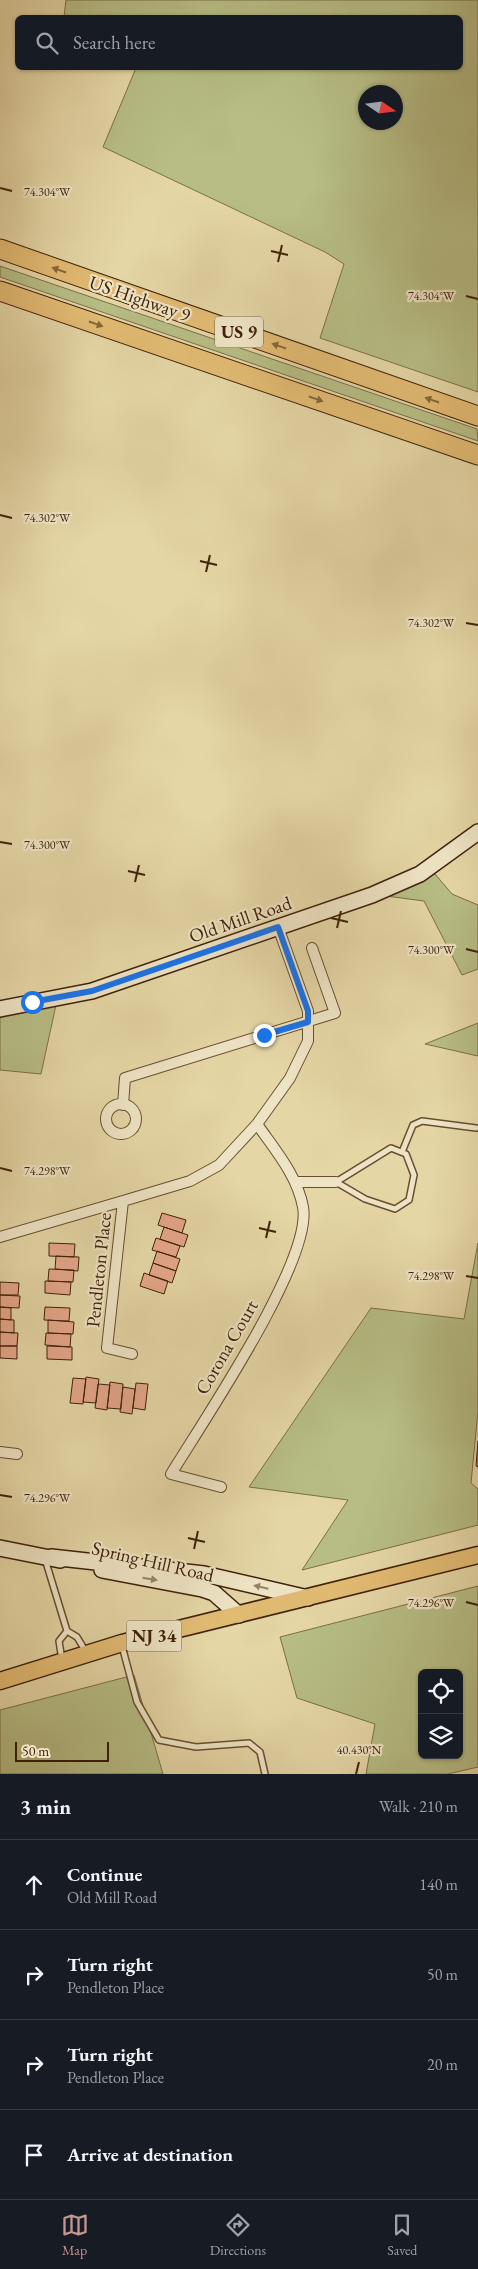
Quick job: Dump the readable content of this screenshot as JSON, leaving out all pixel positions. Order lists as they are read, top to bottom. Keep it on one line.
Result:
{"streets":{"highway":["US Highway 9","US 9"],"main road":["NJ 34"],"street":["Old Mill Road","Pendleton Place","Corona Court","Spring Hill Road"]},"crossings":[["Old Mill Road","Pendleton Place"],["Pendleton Place","Corona Court"],["Spring Hill Road","NJ 34"]],"scale_bar":"50 m","north":"right","page":{"search":"Search here","scale":"50 m","heading":["3 min","Walk · 210 m"],"list":[["Continue","Old Mill Road","140 m"],["Turn right","Pendleton Place","50 m"],["Turn right","Pendleton Place","20 m"],"Arrive at destination"],"nav":["Map","Directions","Saved"]},"coordinates":["74.304°W","74.302°W","74.300°W","74.298°W","74.296°W","40.430°N"]}
